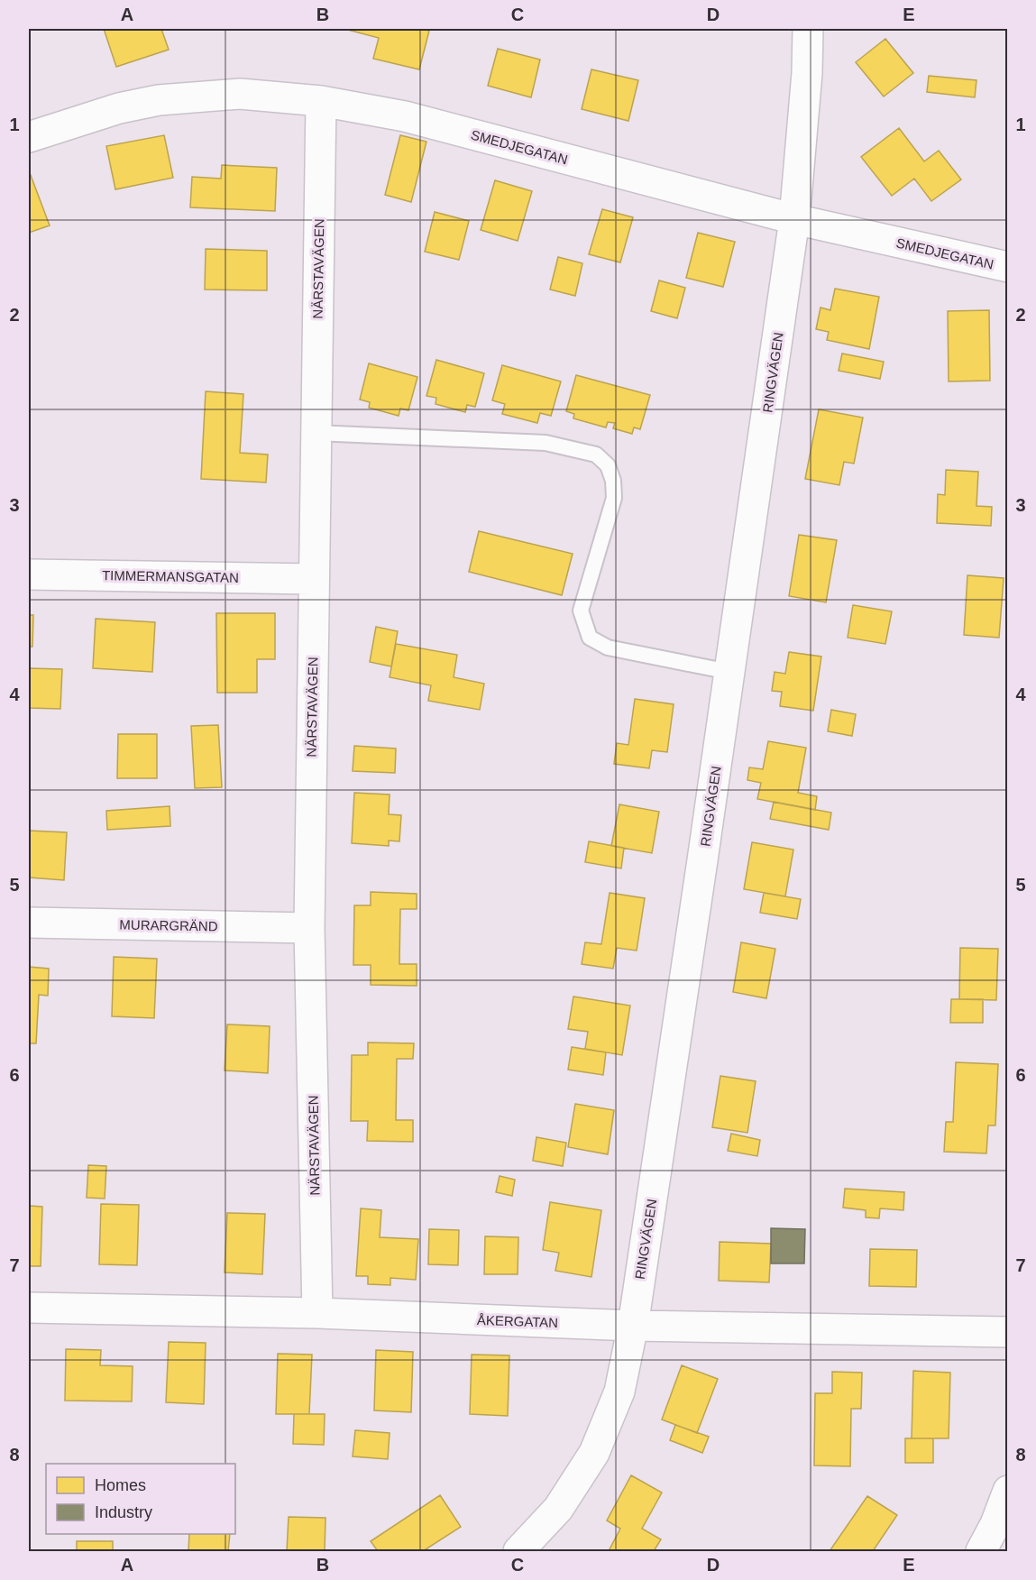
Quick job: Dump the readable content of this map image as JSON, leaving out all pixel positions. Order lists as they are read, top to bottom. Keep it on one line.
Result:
{"streets":{"street":["SMEDJEGATAN","NÄRSTAVÄGEN","RINGVÄGEN","TIMMERMANSGATAN","MURARGRÄND","ÅKERGATAN"]},"crossings":[["SMEDJEGATAN","NÄRSTAVÄGEN"],["SMEDJEGATAN","RINGVÄGEN"],["NÄRSTAVÄGEN","TIMMERMANSGATAN"],["NÄRSTAVÄGEN","MURARGRÄND"],["NÄRSTAVÄGEN","ÅKERGATAN"],["RINGVÄGEN","ÅKERGATAN"]],"legend":["Homes","Industry"],"grid":{"columns":["A","B","C","D","E"],"rows":["1","2","3","4","5","6","7","8"]}}
